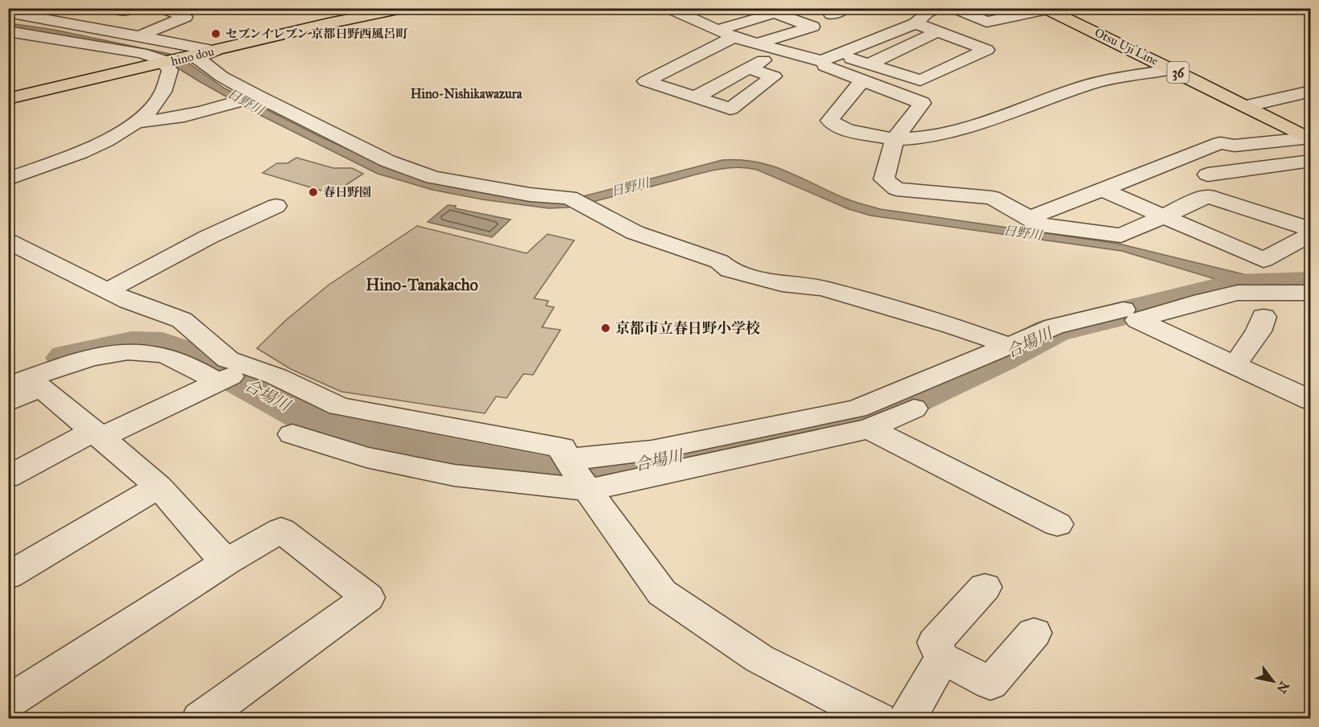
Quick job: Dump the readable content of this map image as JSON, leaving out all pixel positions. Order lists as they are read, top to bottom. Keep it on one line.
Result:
{"streets":{"main road":["Otsu Uji Line","hino dou","36"]},"districts":["Hino-Nishikawazura","Hino-Tanakacho"],"water":["日野川","合場川"],"places":["セブンイレブン 京都日野西風呂町","春日野園","京都市立春日野小学校"],"north":"bottom right"}
